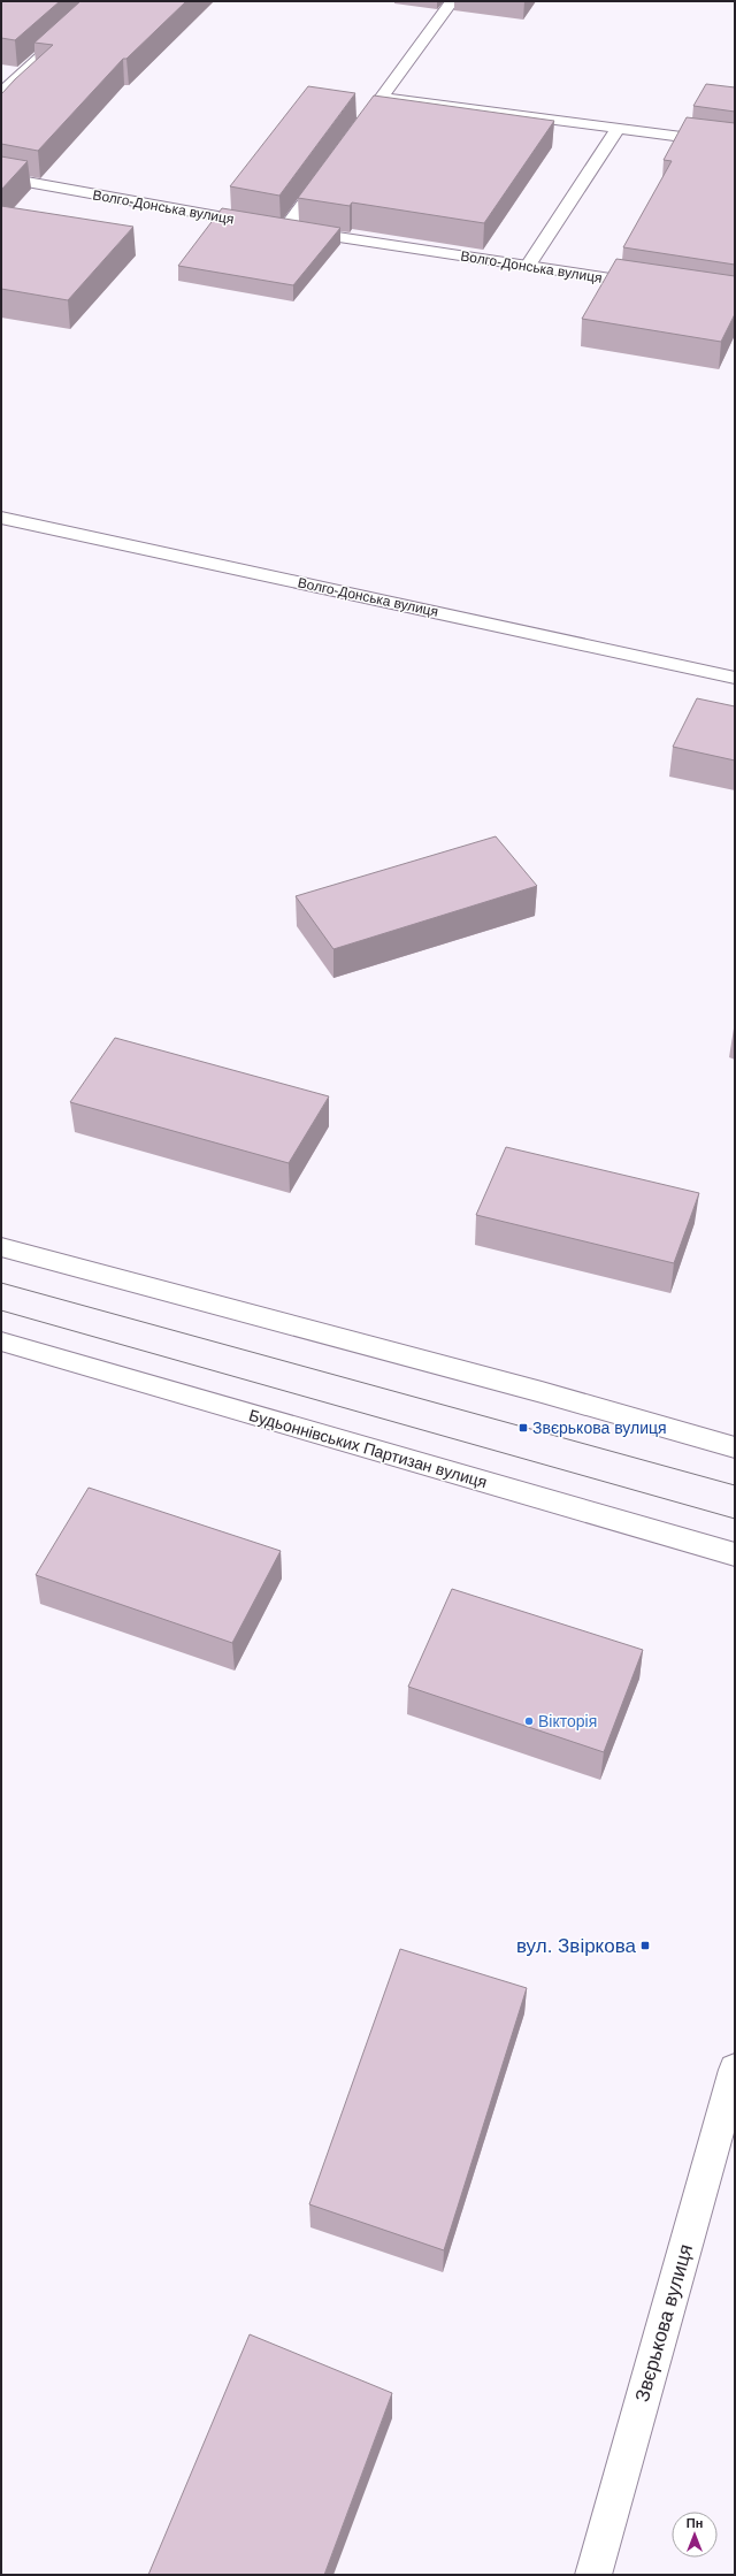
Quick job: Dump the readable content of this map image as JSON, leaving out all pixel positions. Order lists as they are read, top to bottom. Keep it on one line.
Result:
{"streets":{"street":["Волго-Донська вулиця","Будьоннівських Партизан вулиця","Звєрькова вулиця"]},"places":{"transit":["Звєрькова вулиця","вул. Звіркова"],"other":["Вікторія"]},"north":"top"}
